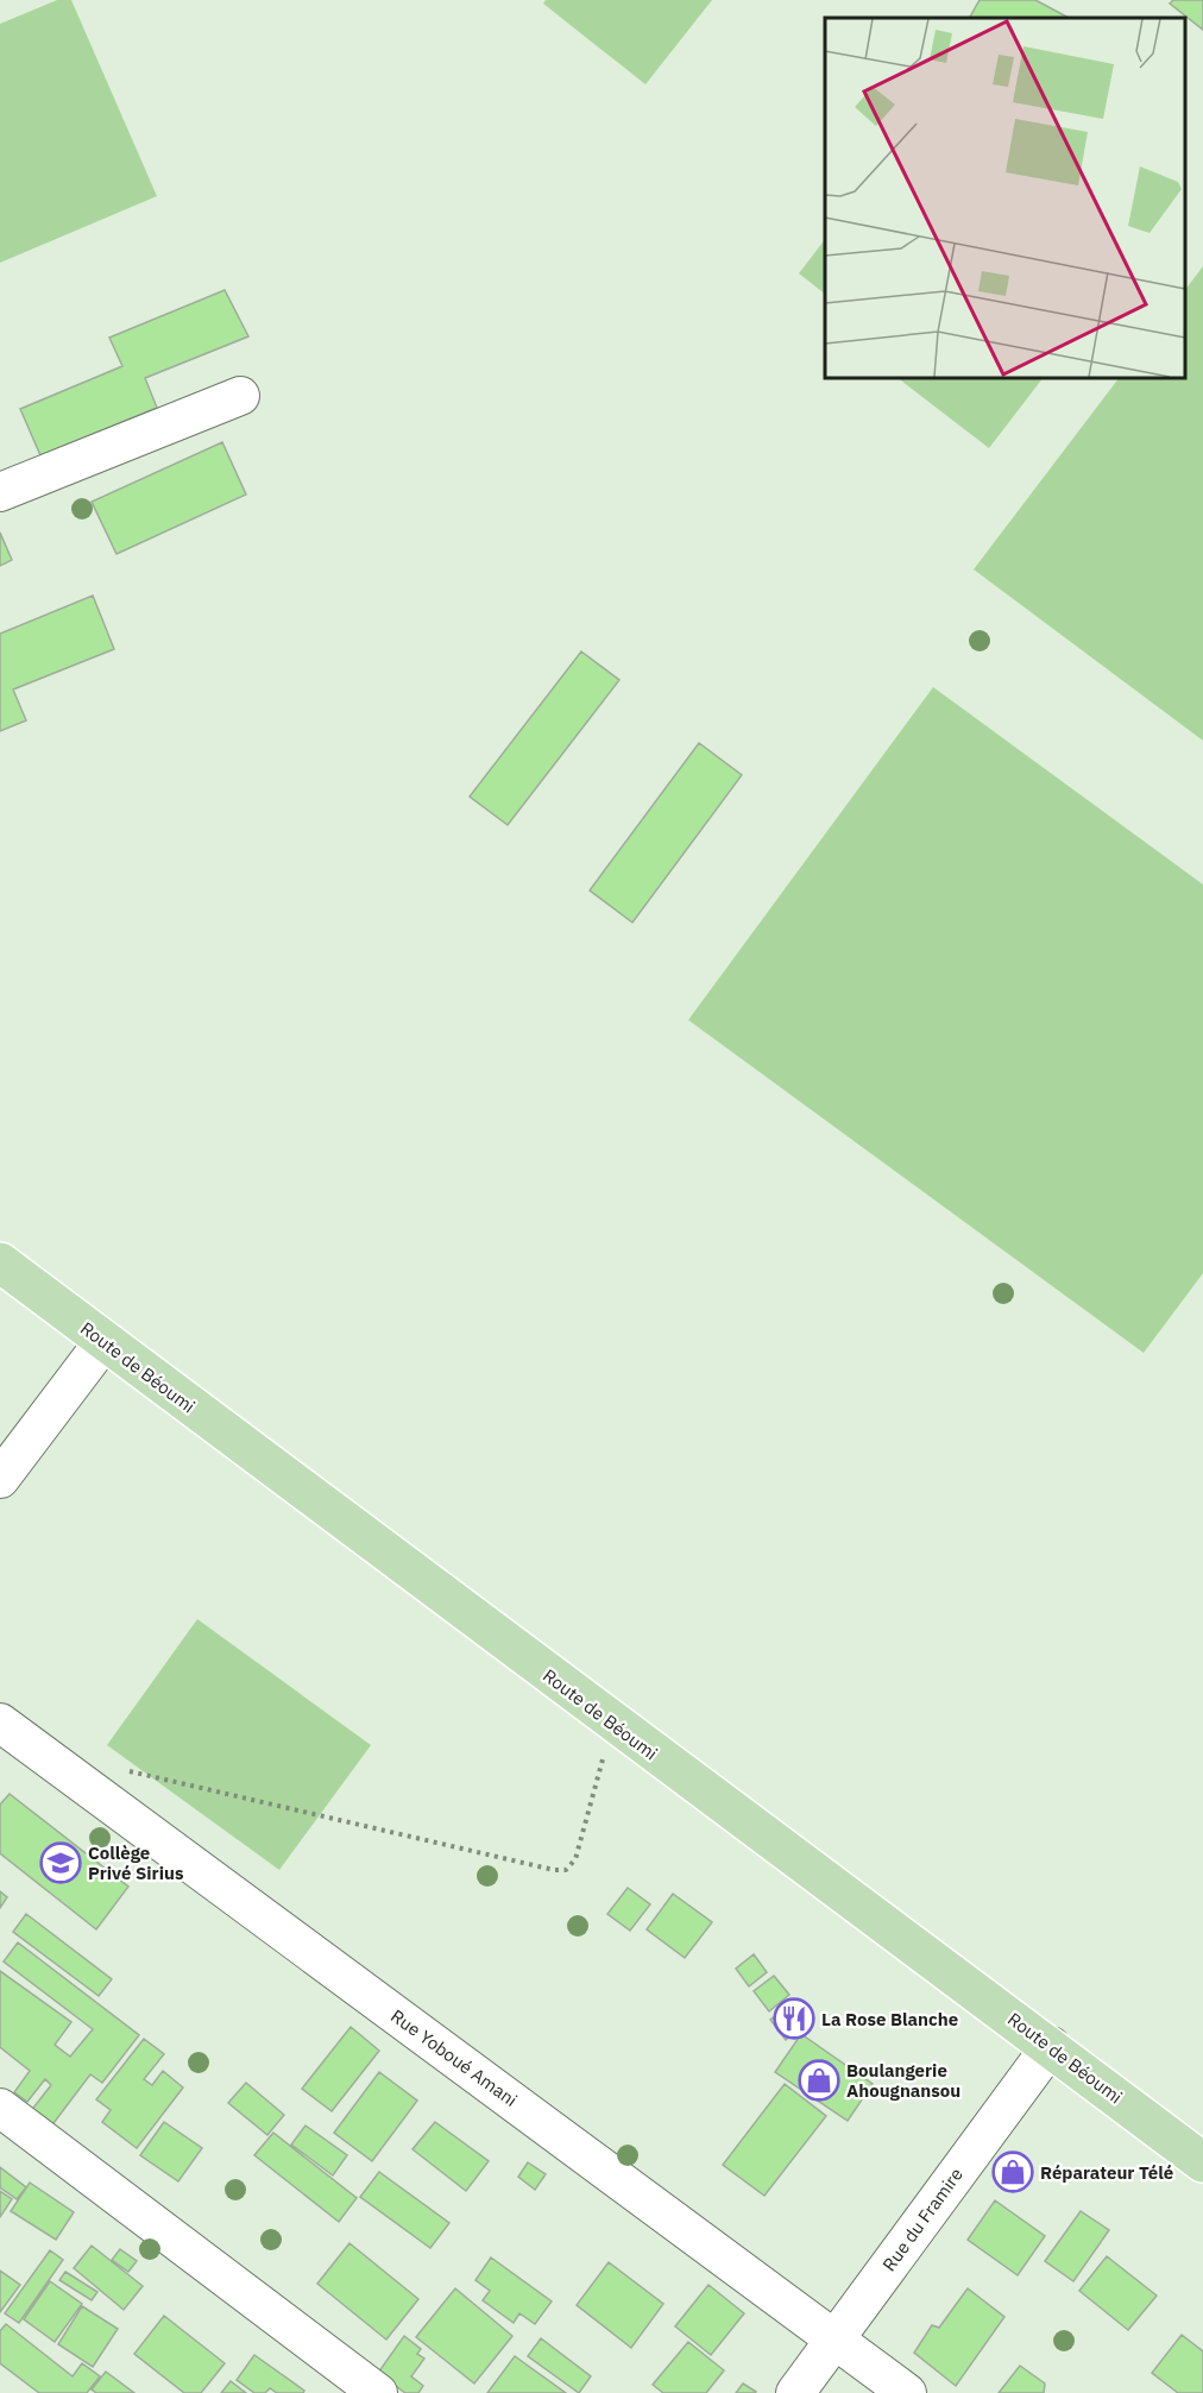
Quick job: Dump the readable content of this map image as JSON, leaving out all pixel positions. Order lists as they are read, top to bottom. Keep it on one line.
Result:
{"streets":{"main road":["Route de Béoumi"],"street":["Rue Yoboué Amani","Rue du Framire"]},"crossings":[["Route de Béoumi","Rue du Framire"],["Rue Yoboué Amani","Rue du Framire"]],"places":{"school or university":["Collège Privé Sirius"],"restaurant":["La Rose Blanche"],"shop":["Boulangerie Ahougnansou","Réparateur Télé"]}}
